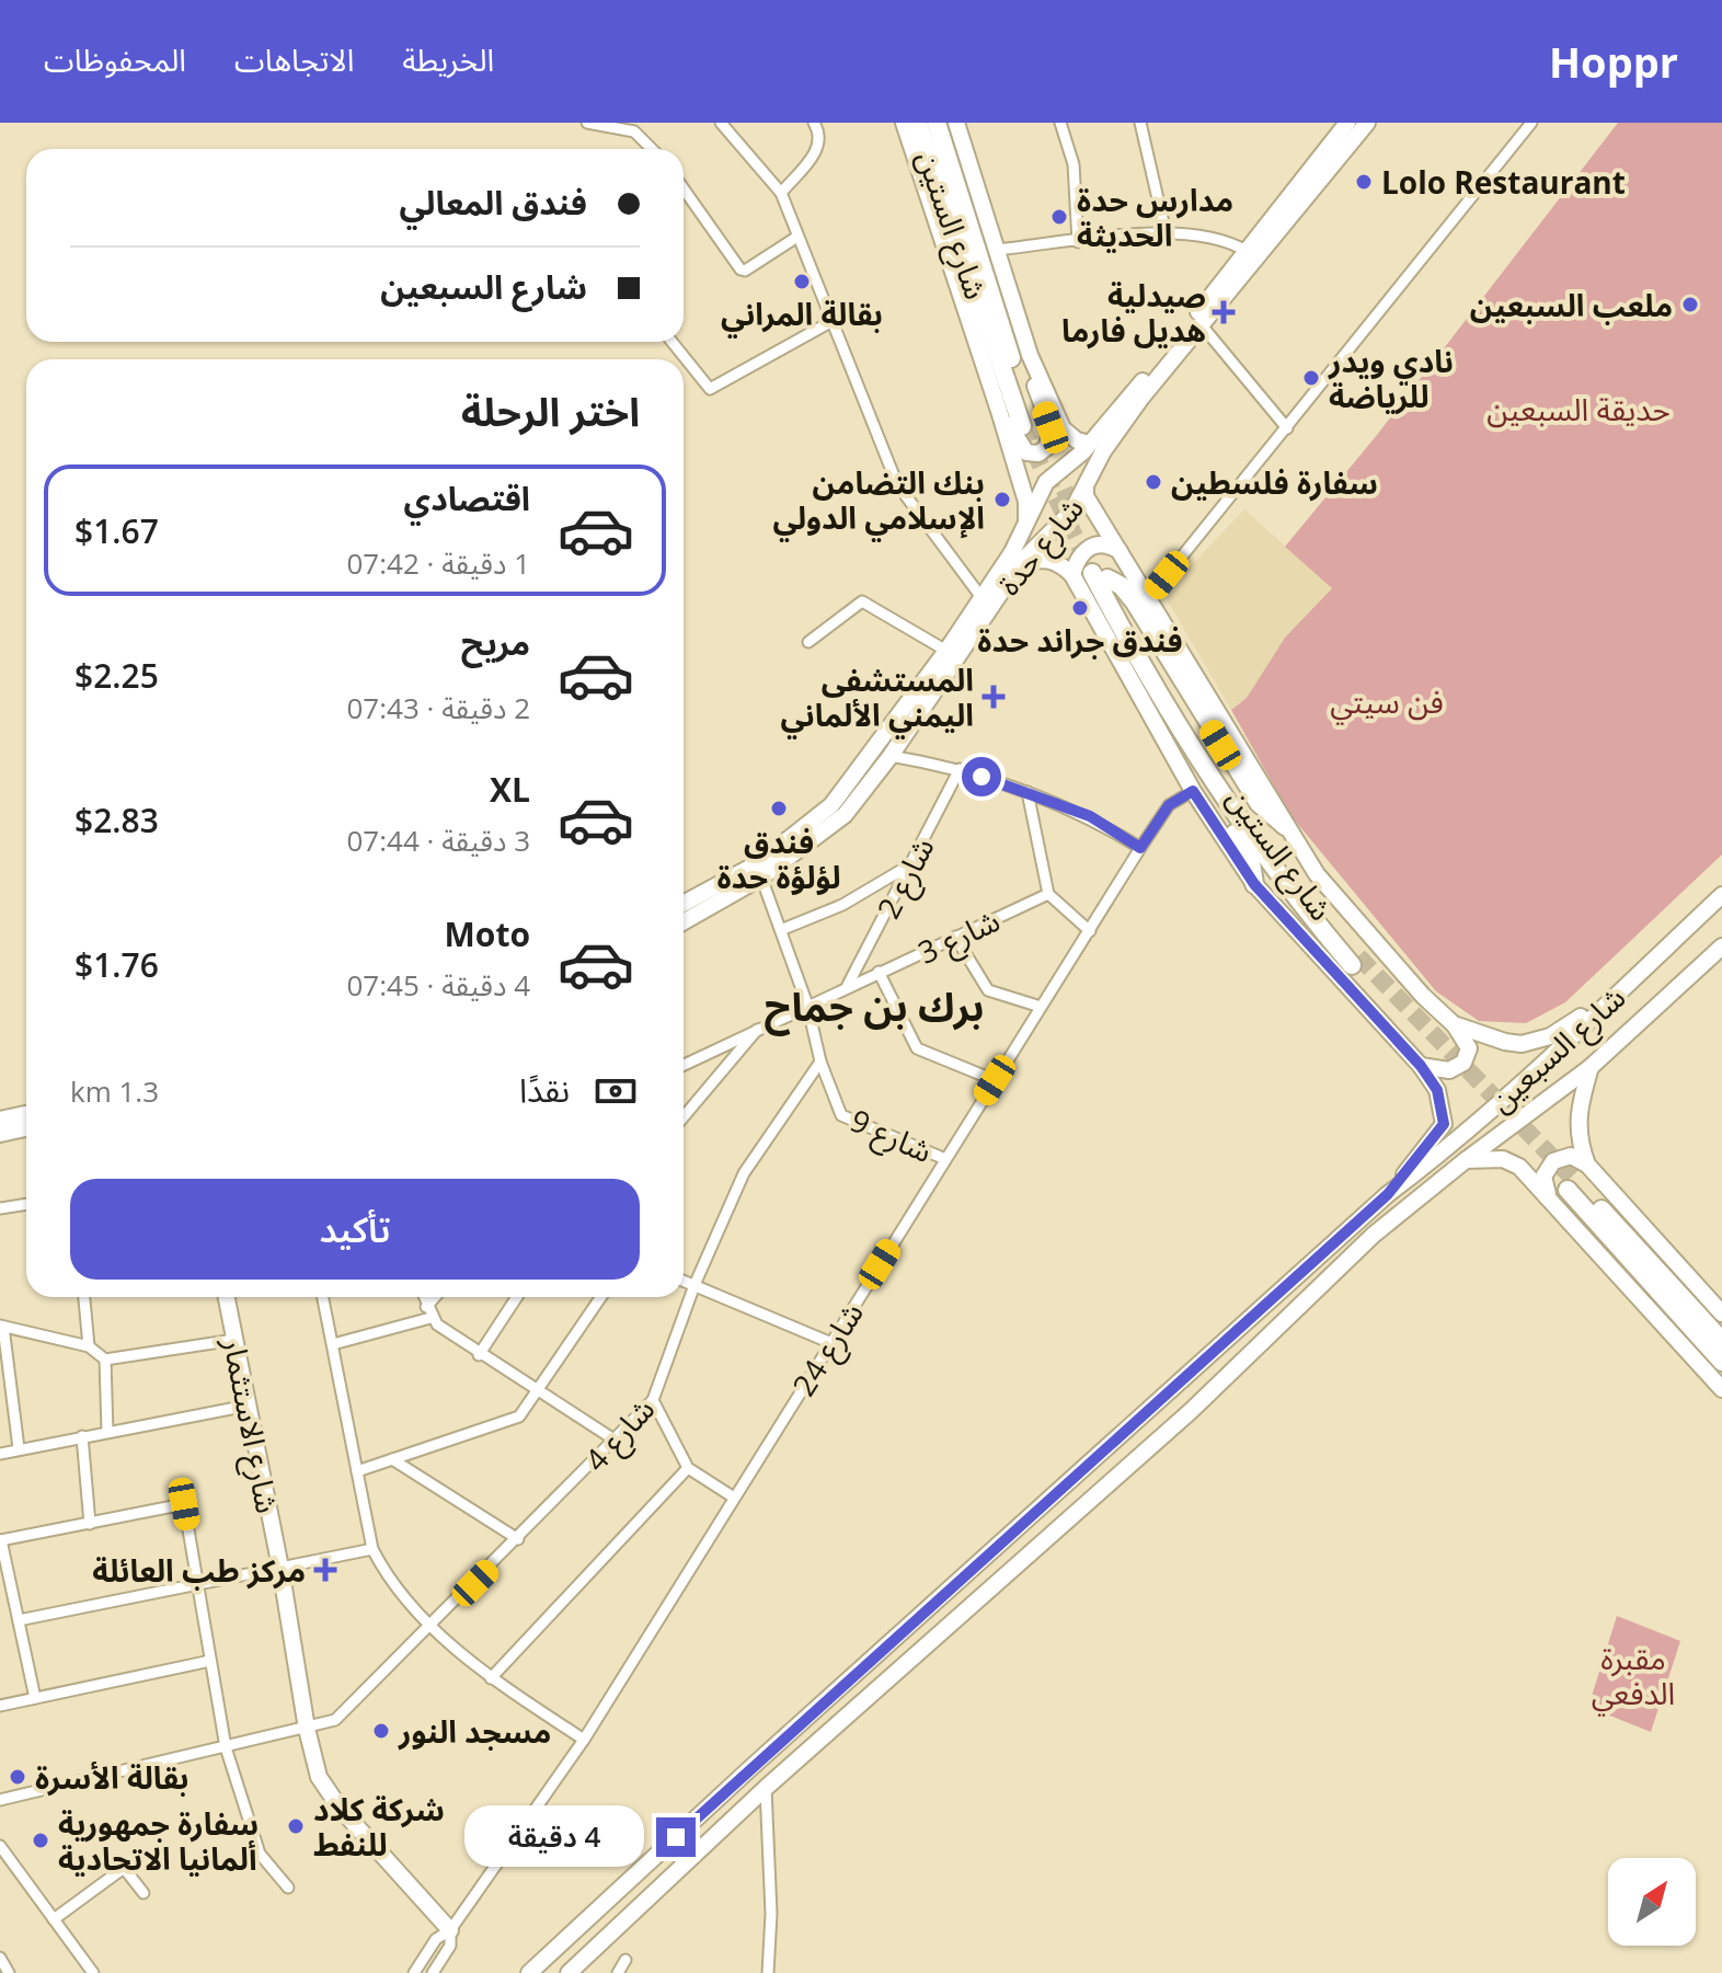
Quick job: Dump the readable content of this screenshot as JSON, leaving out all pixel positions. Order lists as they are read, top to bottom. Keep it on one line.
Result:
{"streets":{"highway":["شارع الستين"],"main road":["شارع حدة","شارع السبعين","شارع الاستثمار"],"street":["شارع 2","شارع 3","شارع 9","شارع 24","شارع 4"]},"crossings":[["شارع الستين","شارع حدة"],["شارع 2","شارع 3"],["شارع 9","شارع 24"],["شارع 9","شارع 4"],["شارع 24","شارع الاستثمار"],["شارع الاستثمار","شارع 4"]],"districts":["برك بن جماح"],"parks":["حديقة السبعين","فن سيتي","مقبرة الدفعي"],"places":{"other":["Lolo Restaurant","مدارس حدة الحديثة","بقالة المراني","ملعب السبعين","نادي ويدر للرياضة","سفارة فلسطين","بنك التضامن الإسلامي الدولي","فندق جراند حدة","فندق لؤلؤة حدة","مسجد النور","بقالة الأسرة","شركة كلاد للنفط","سفارة جمهورية ألمانيا الاتحادية"],"health":["صيدلية هديل فارما","المستشفى اليمني الألماني","مركز طب العائلة"]},"north":"top right","page":{"header":"Hoppr","nav":["الخريطة","الاتجاهات","المحفوظات"],"banner":["فندق المعالي","شارع السبعين"],"heading":"اختر الرحلة","list":[{"name":"اقتصادي","note":"1 دقيقة · 07:42","value":"$1.67"},{"name":"مريح","note":"2 دقيقة · 07:43","value":"$2.25"},{"name":"XL","note":"3 دقيقة · 07:44","value":"$2.83"},{"name":"Moto","note":"4 دقيقة · 07:45","value":"$1.76"}],"pay":["نقدًا","1.3 km"],"buttons":"تأكيد","bubble":"4 دقيقة"}}
